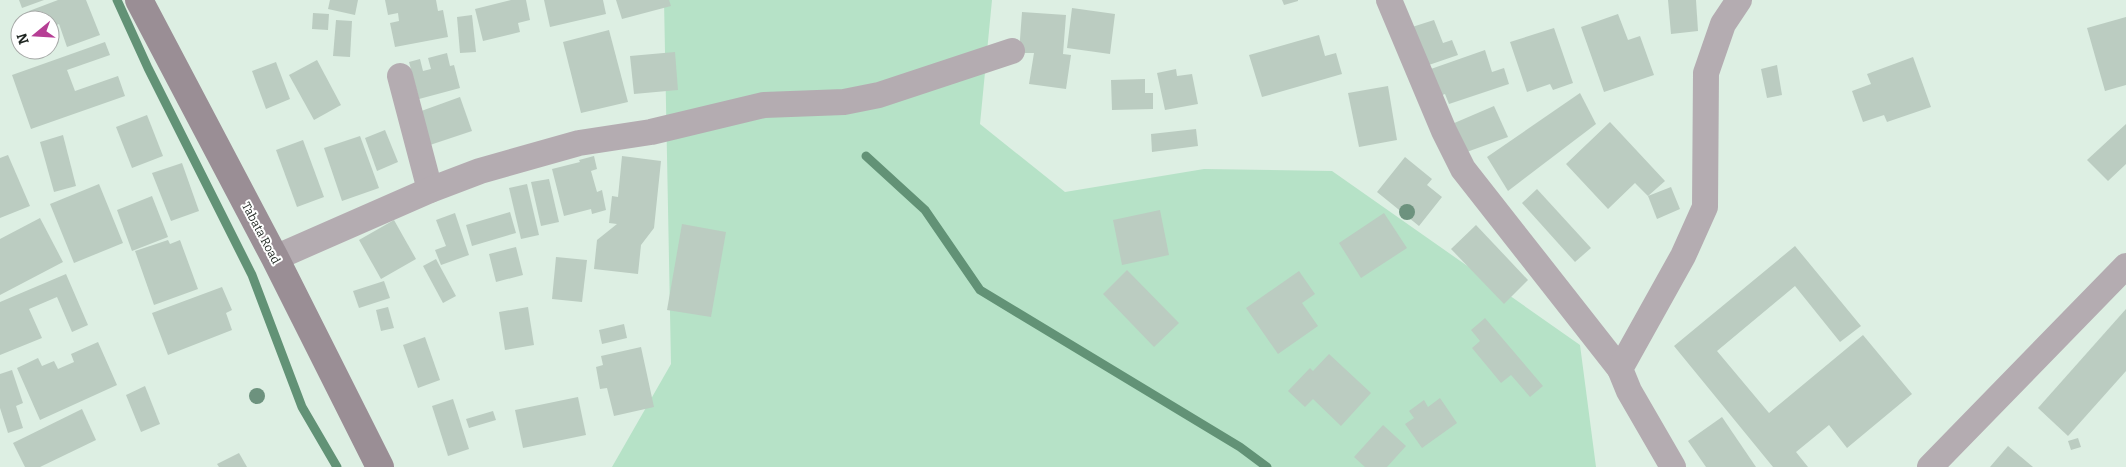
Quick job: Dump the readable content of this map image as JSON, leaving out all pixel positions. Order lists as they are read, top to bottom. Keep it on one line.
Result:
{"streets":{"main road":["Tabata Road"]},"north":"left"}
